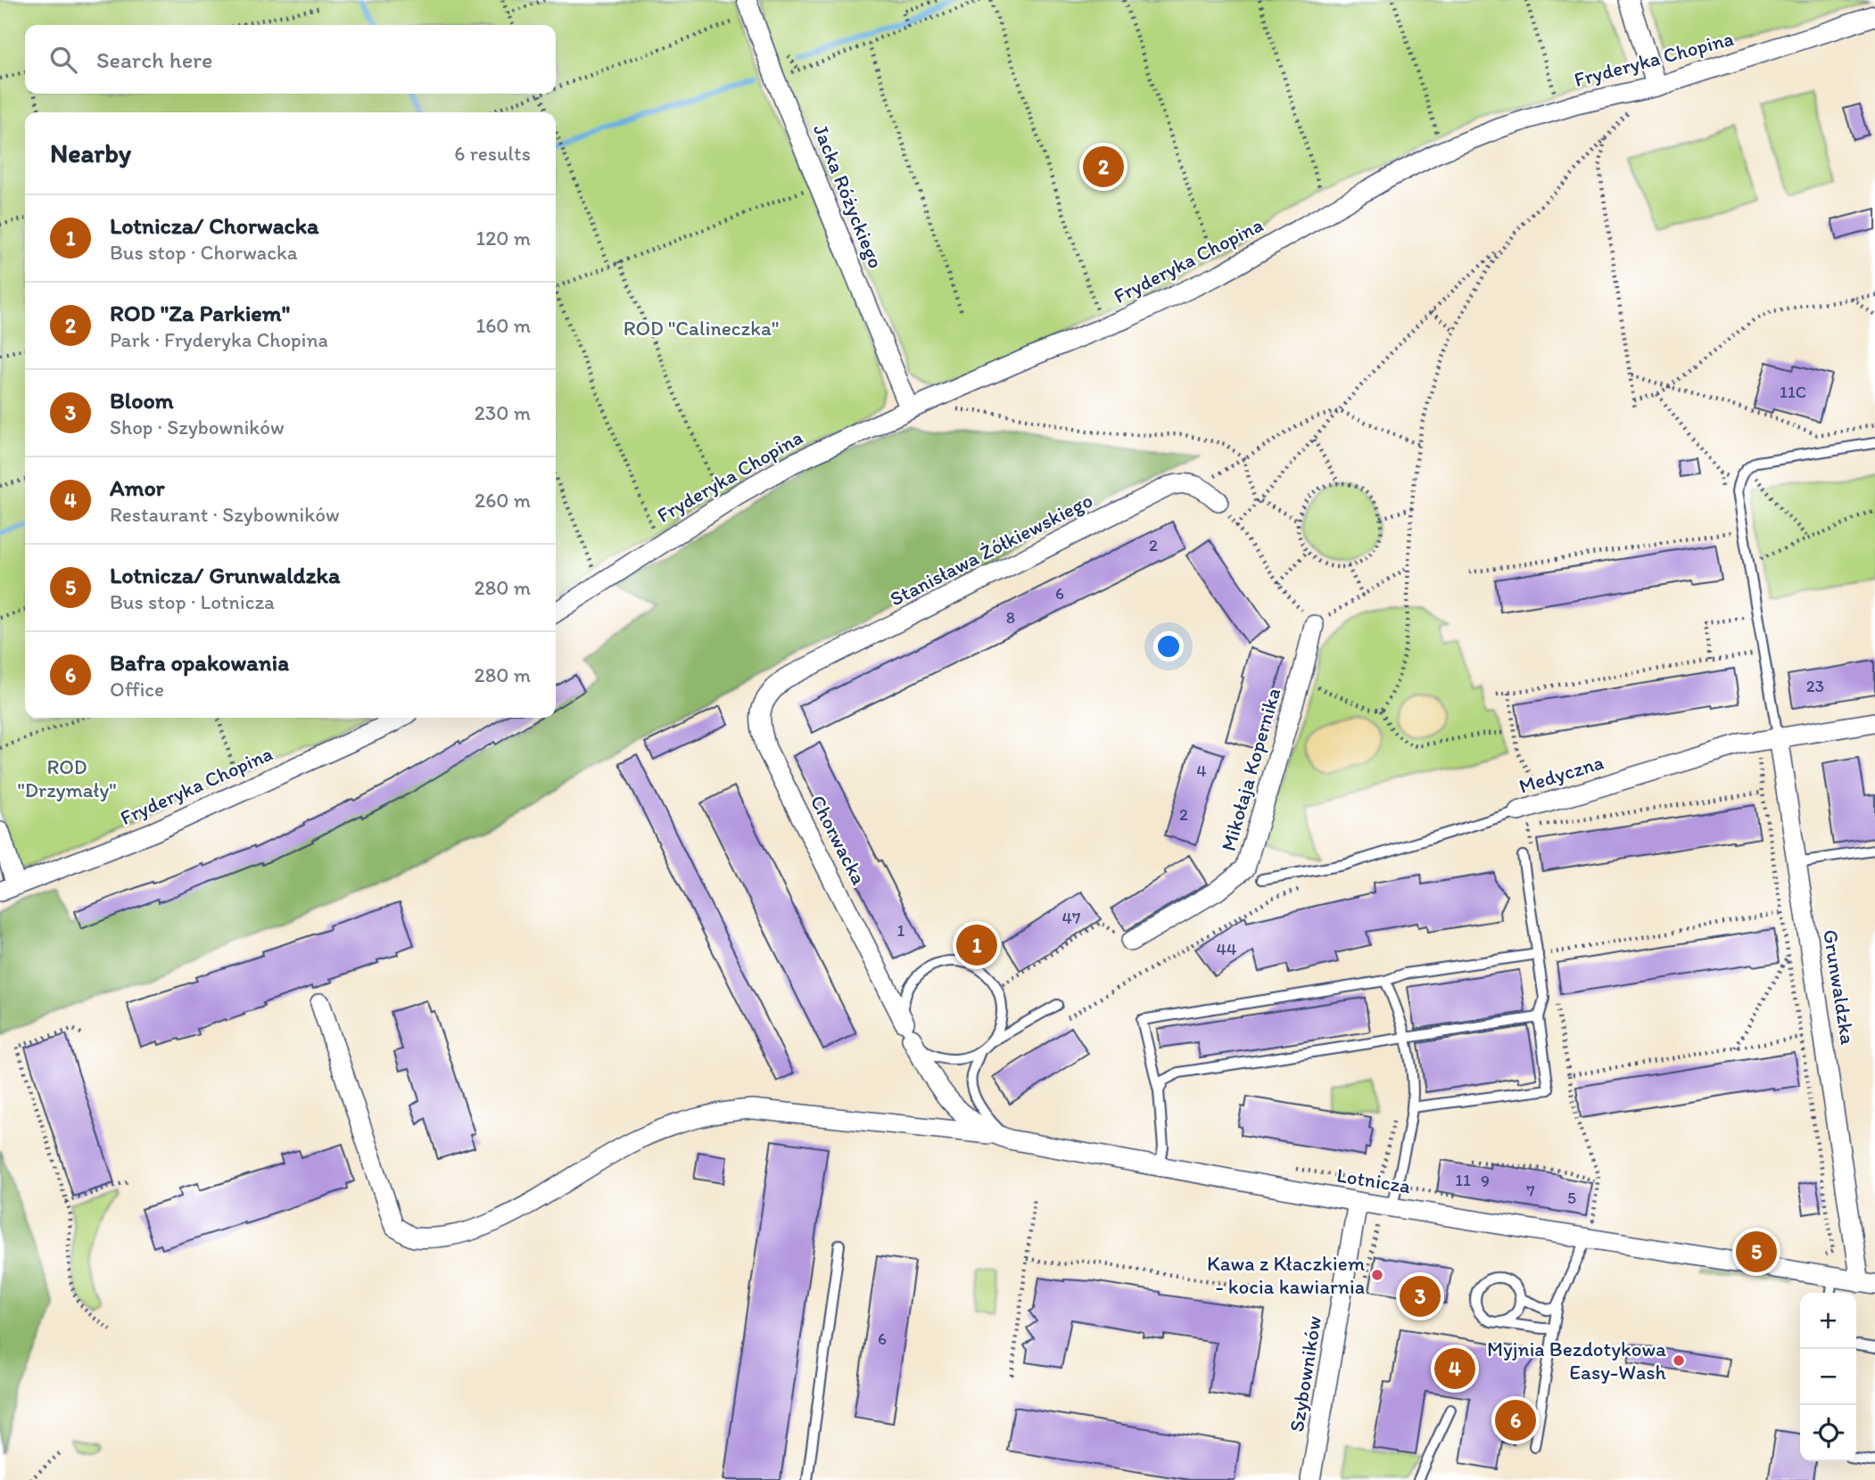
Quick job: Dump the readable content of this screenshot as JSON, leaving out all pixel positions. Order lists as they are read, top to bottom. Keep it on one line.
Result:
{"streets":{"street":["Fryderyka Chopina","Jacka Różyckiego","Stanisława Żółkiewskiego","Mikołaja Kopernika","Medyczna","Chorwacka","Grunwaldzka","Lotnicza","Szybowników"]},"crossings":[["Fryderyka Chopina","Jacka Różyckiego"],["Stanisława Żółkiewskiego","Chorwacka"],["Medyczna","Grunwaldzka"],["Chorwacka","Lotnicza"],["Grunwaldzka","Lotnicza"],["Lotnicza","Szybowników"]],"parks":["ROD \"Calineczka\"","ROD \"Drzymały\""],"places":["Kawa z Kłaczkiem - kocia kawiarnia","Myjnia Bezdotykowa Easy-Wash"],"house_numbers":["11C","2","6","8","23","4","2","47","1","44","11","9","7","5","6"],"page":{"search":"Search here","heading":["Nearby","6 results"],"pins":["2","1","5","3","4","6"],"list":[{"mark":"1","name":"Lotnicza/ Chorwacka","note":"Bus stop · Chorwacka","value":"120 m"},{"mark":"2","name":"ROD \"Za Parkiem\"","note":"Park · Fryderyka Chopina","value":"160 m"},{"mark":"3","name":"Bloom","note":"Shop · Szybowników","value":"230 m"},{"mark":"4","name":"Amor","note":"Restaurant · Szybowników","value":"260 m"},{"mark":"5","name":"Lotnicza/ Grunwaldzka","note":"Bus stop · Lotnicza","value":"280 m"},{"mark":"6","name":"Bafra opakowania","note":"Office","value":"280 m"}],"map_buttons":["+","−"]}}
